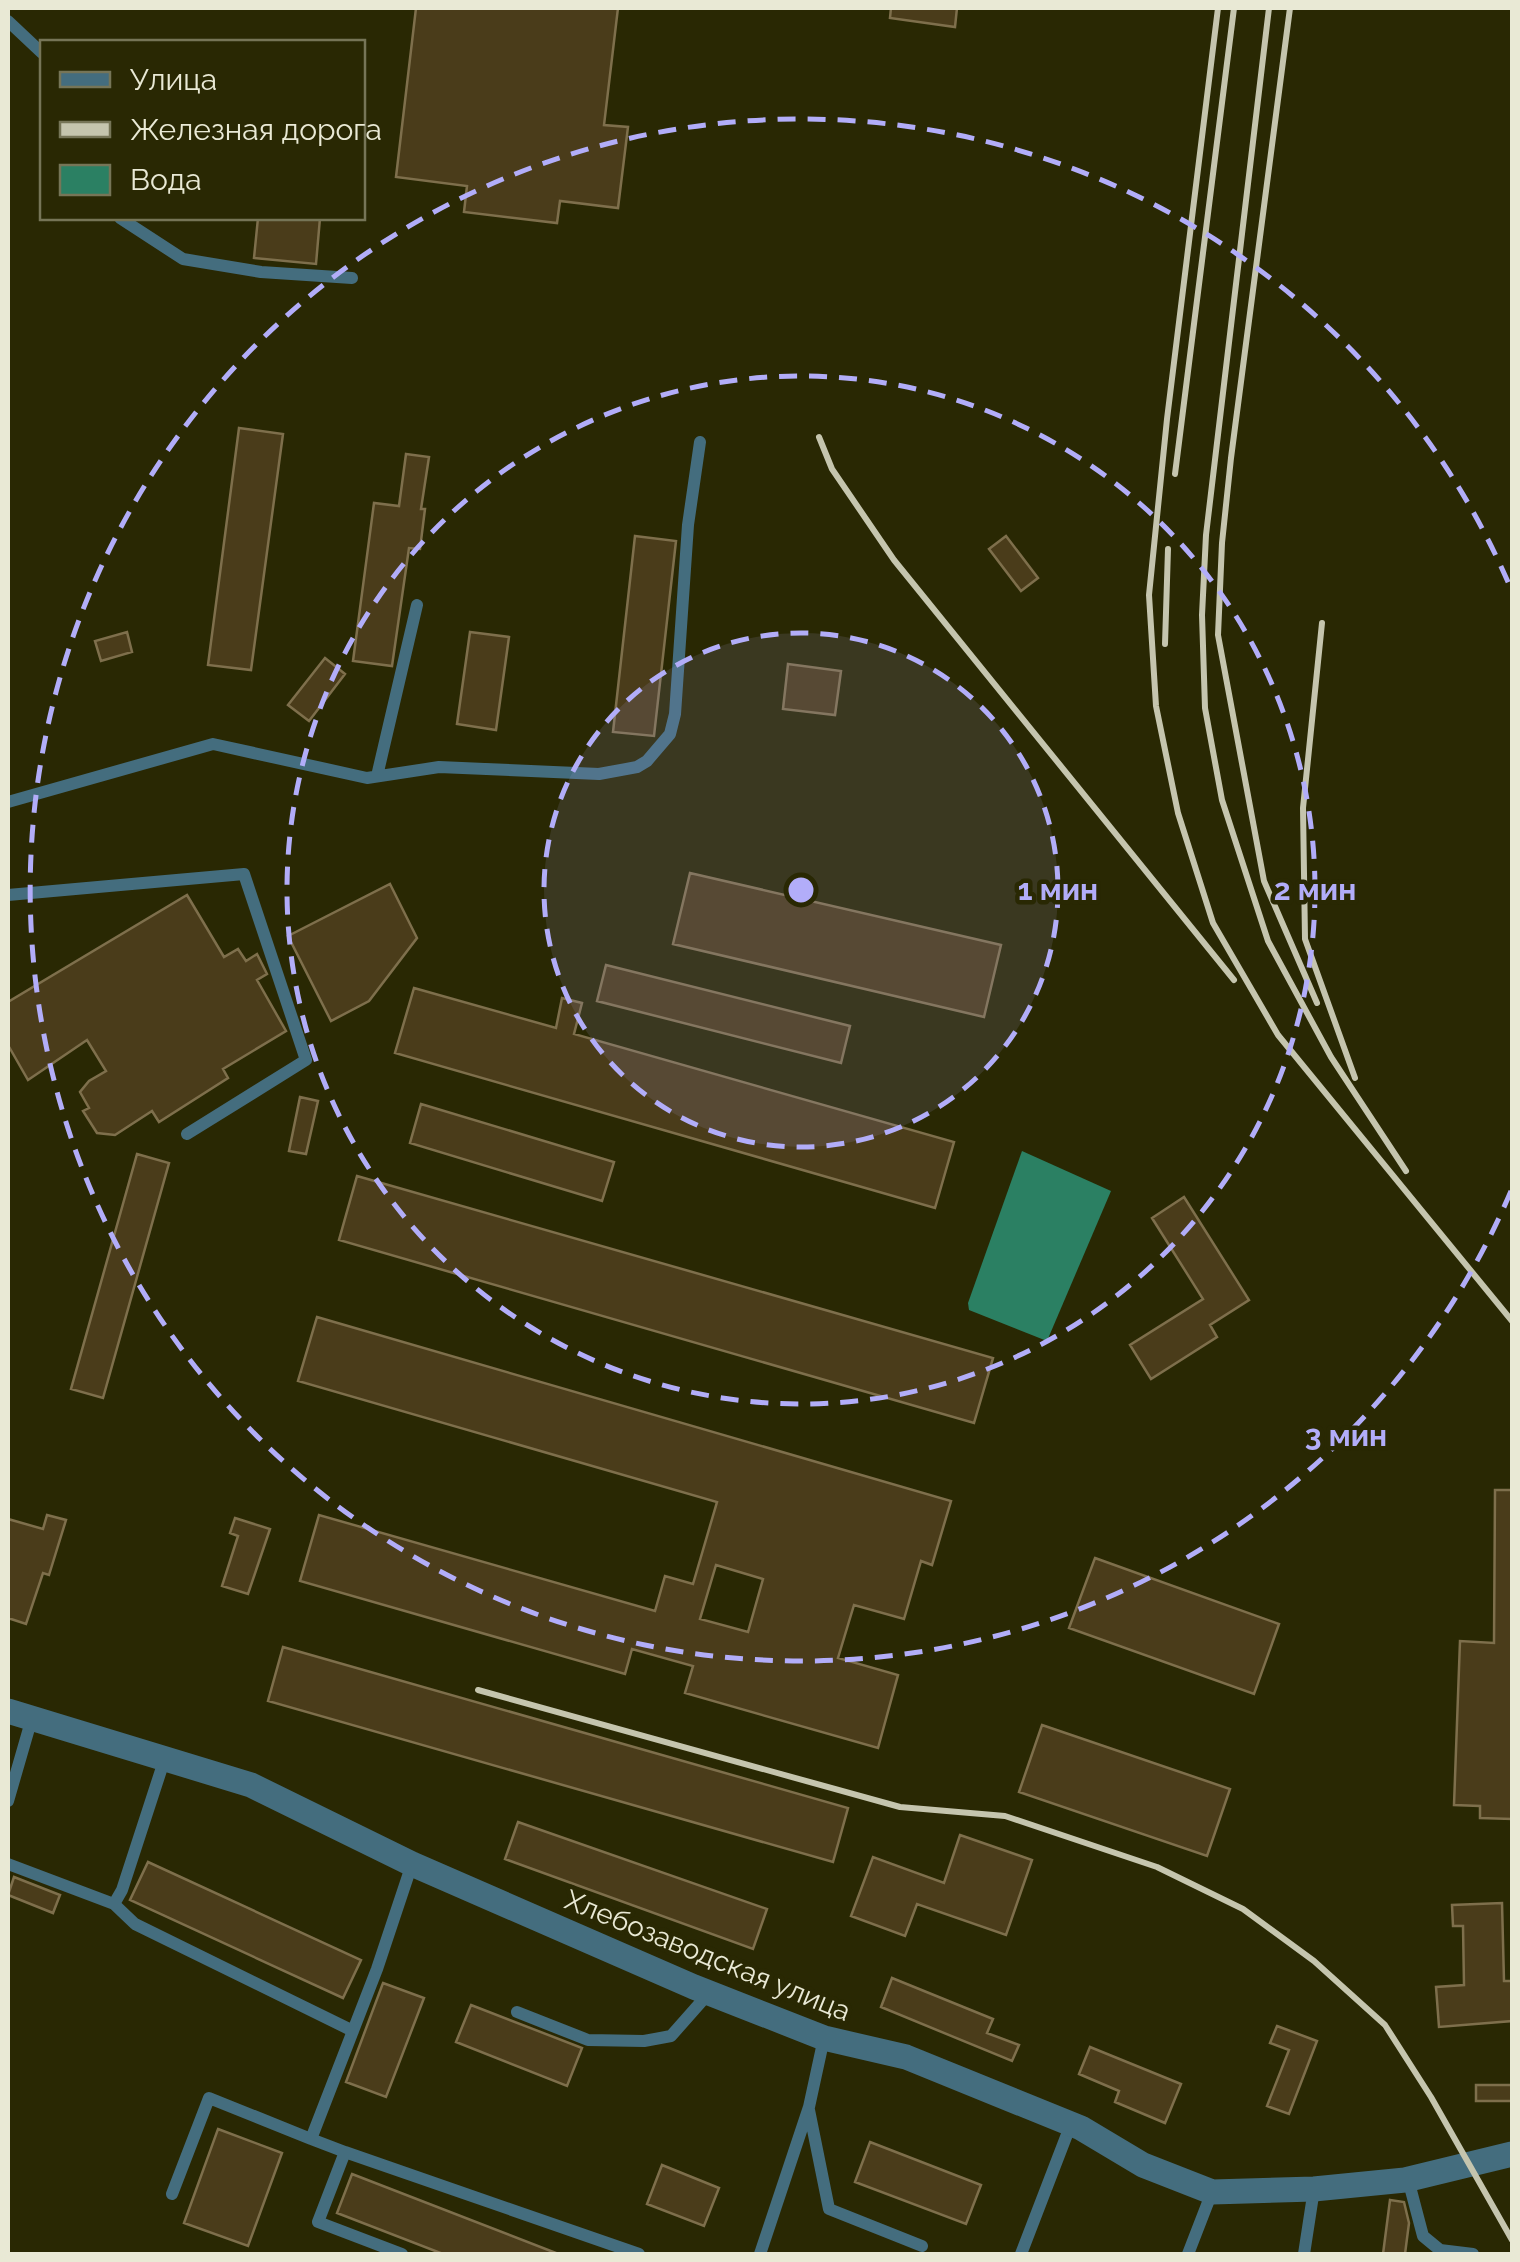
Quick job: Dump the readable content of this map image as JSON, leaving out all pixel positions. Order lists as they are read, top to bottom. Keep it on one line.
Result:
{"streets":{"street":["Хлебозаводская улица"]},"legend":["Улица","Железная дорога","Вода"],"rings":["1 мин","2 мин","3 мин"]}
